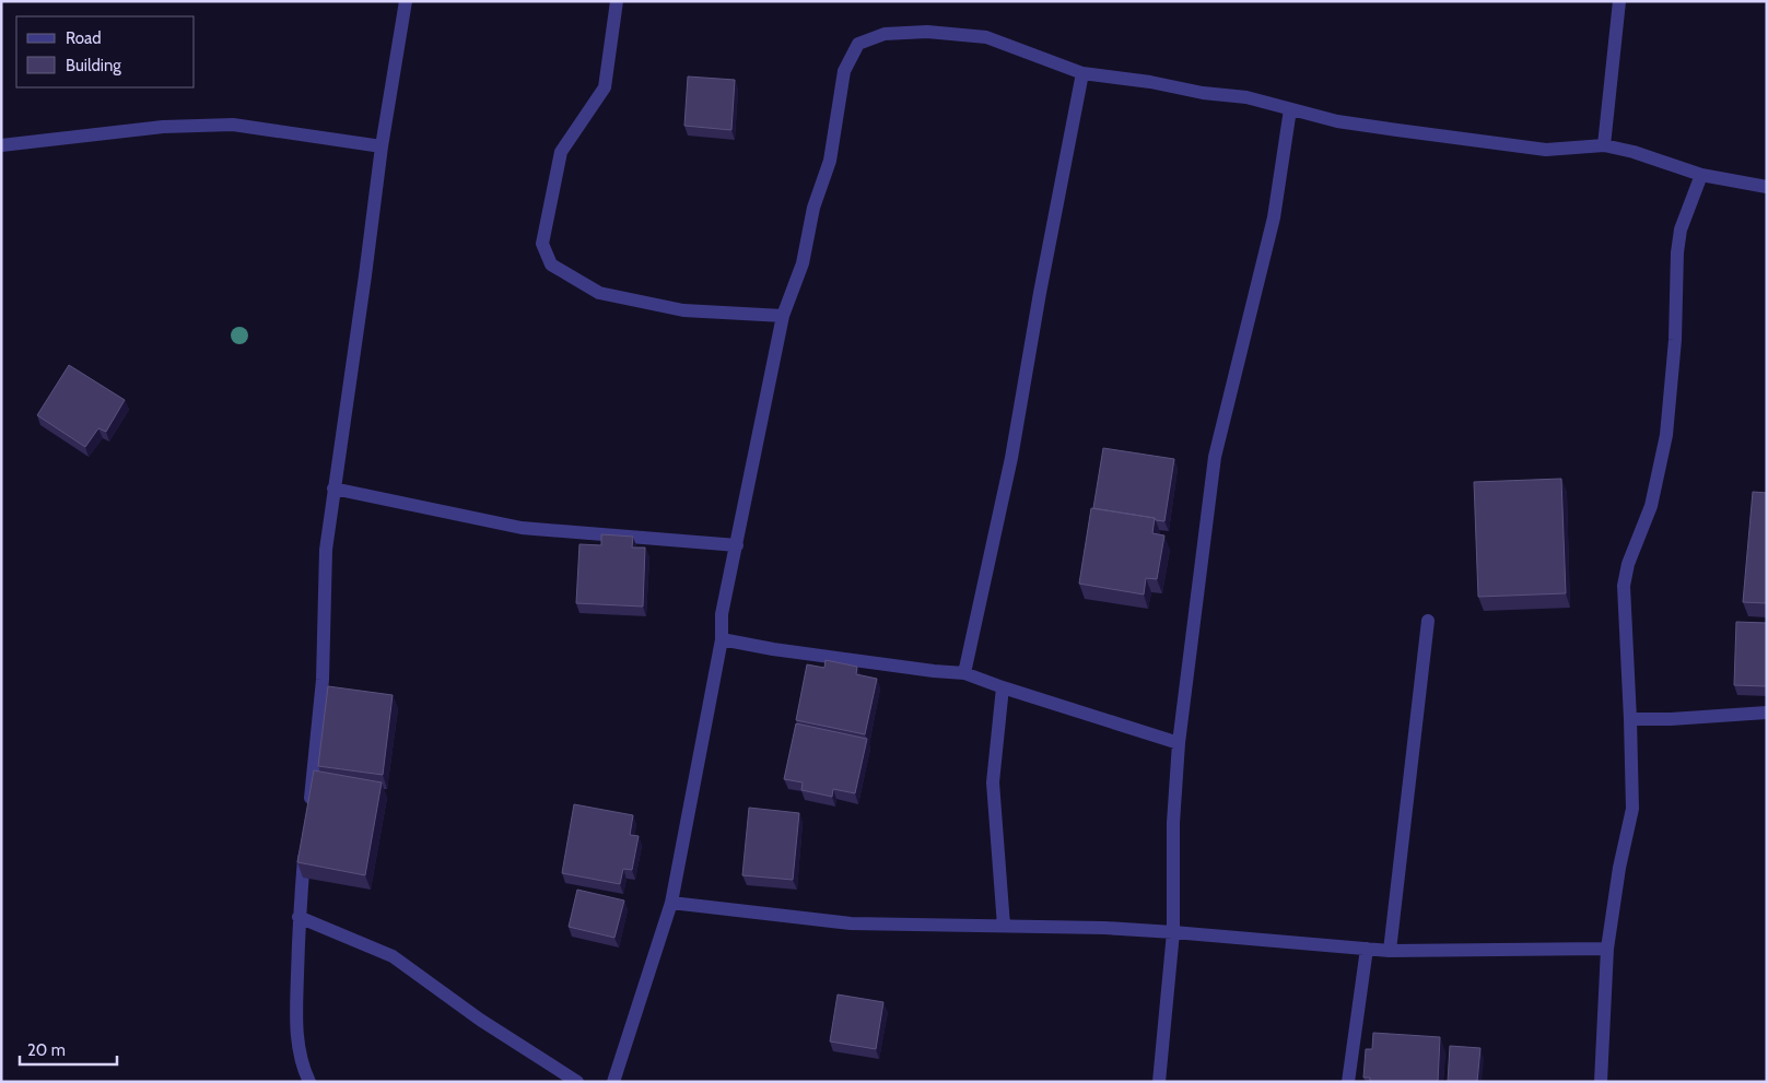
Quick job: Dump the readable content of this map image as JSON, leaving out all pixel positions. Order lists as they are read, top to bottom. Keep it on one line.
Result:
{"legend":["Road","Building"],"scale_bar":"20 m"}
